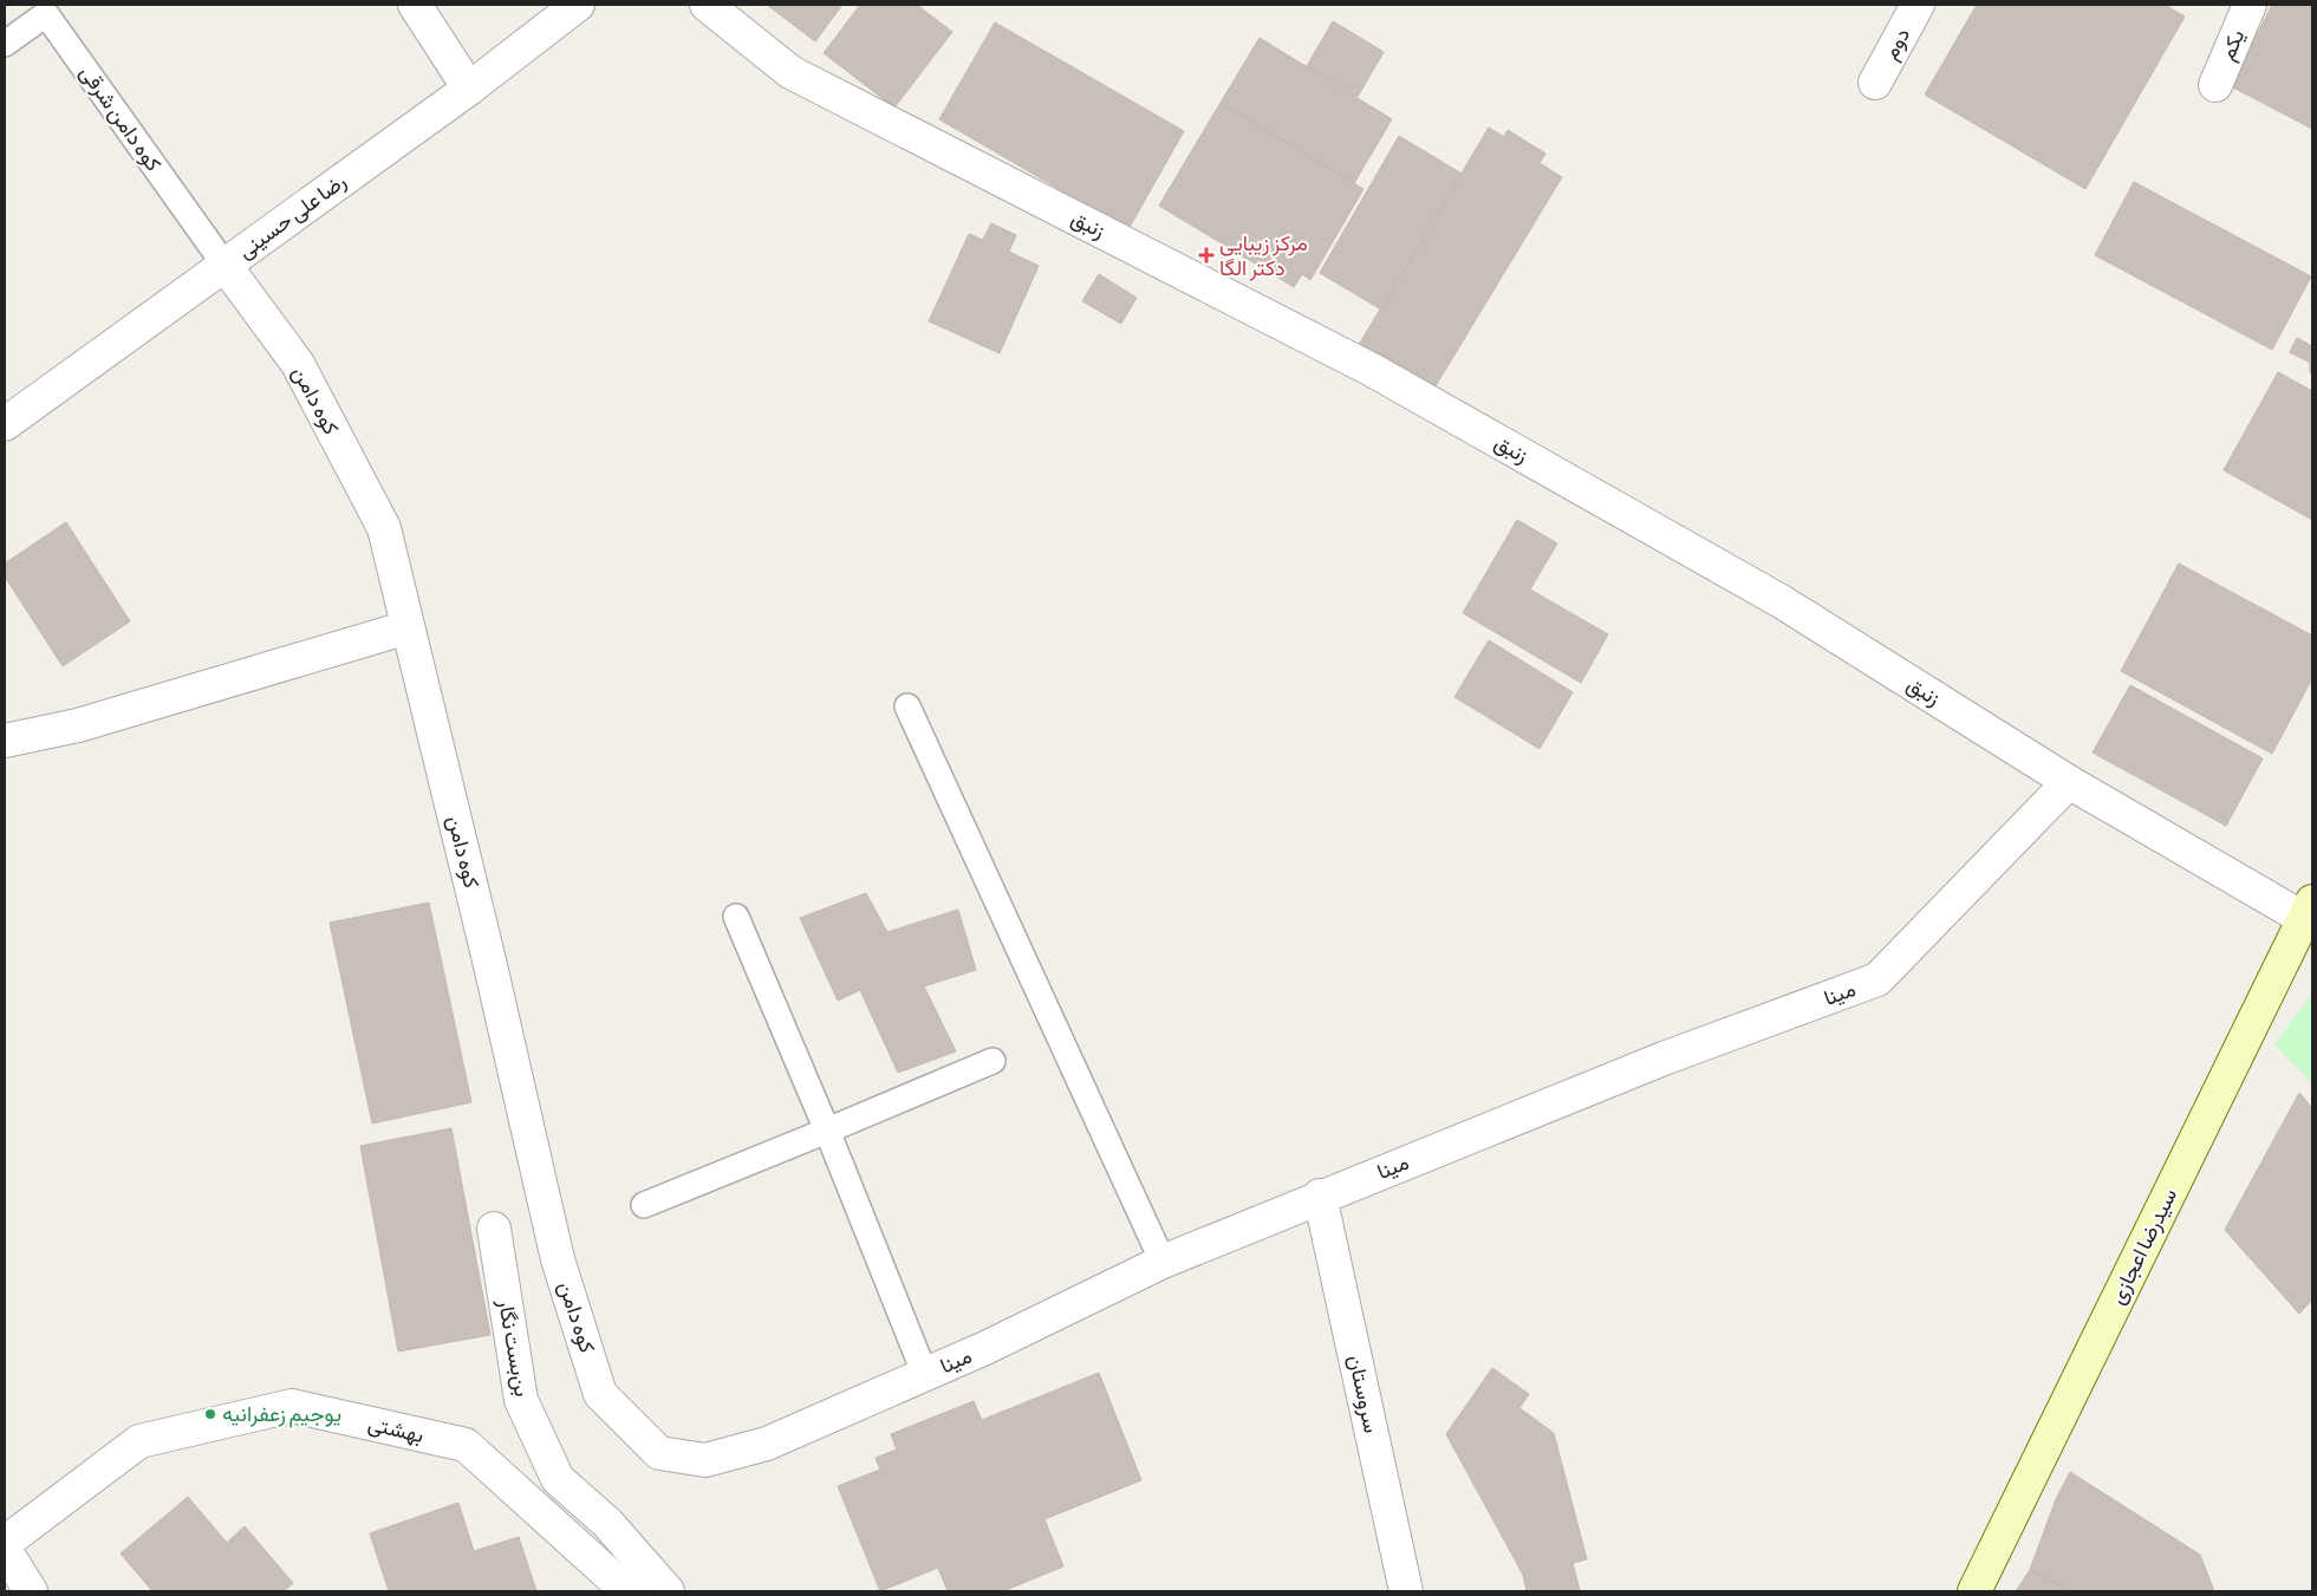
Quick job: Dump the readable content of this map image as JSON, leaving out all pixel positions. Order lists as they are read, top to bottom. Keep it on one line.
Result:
{"streets":{"main road":["سیدرضا اعجازی"],"street":["دوم","یکم","رضا علی حسینی","زنبق","کوه دامن","مینا","بن‌بست نگار","سروستان","بهشتی"],"lane":["کوه دامن شرقی"]},"crossings":[["کوه دامن شرقی","رضا علی حسینی"],["کوه دامن شرقی","کوه دامن"],["رضا علی حسینی","کوه دامن"],["زنبق","مینا"],["زنبق","سیدرضا اعجازی"],["کوه دامن","مینا"],["مینا","سروستان"]],"places":{"health":["مرکز زیبایی دکتر الگا"],"other":["یوجیم زعفرانیه"]}}
